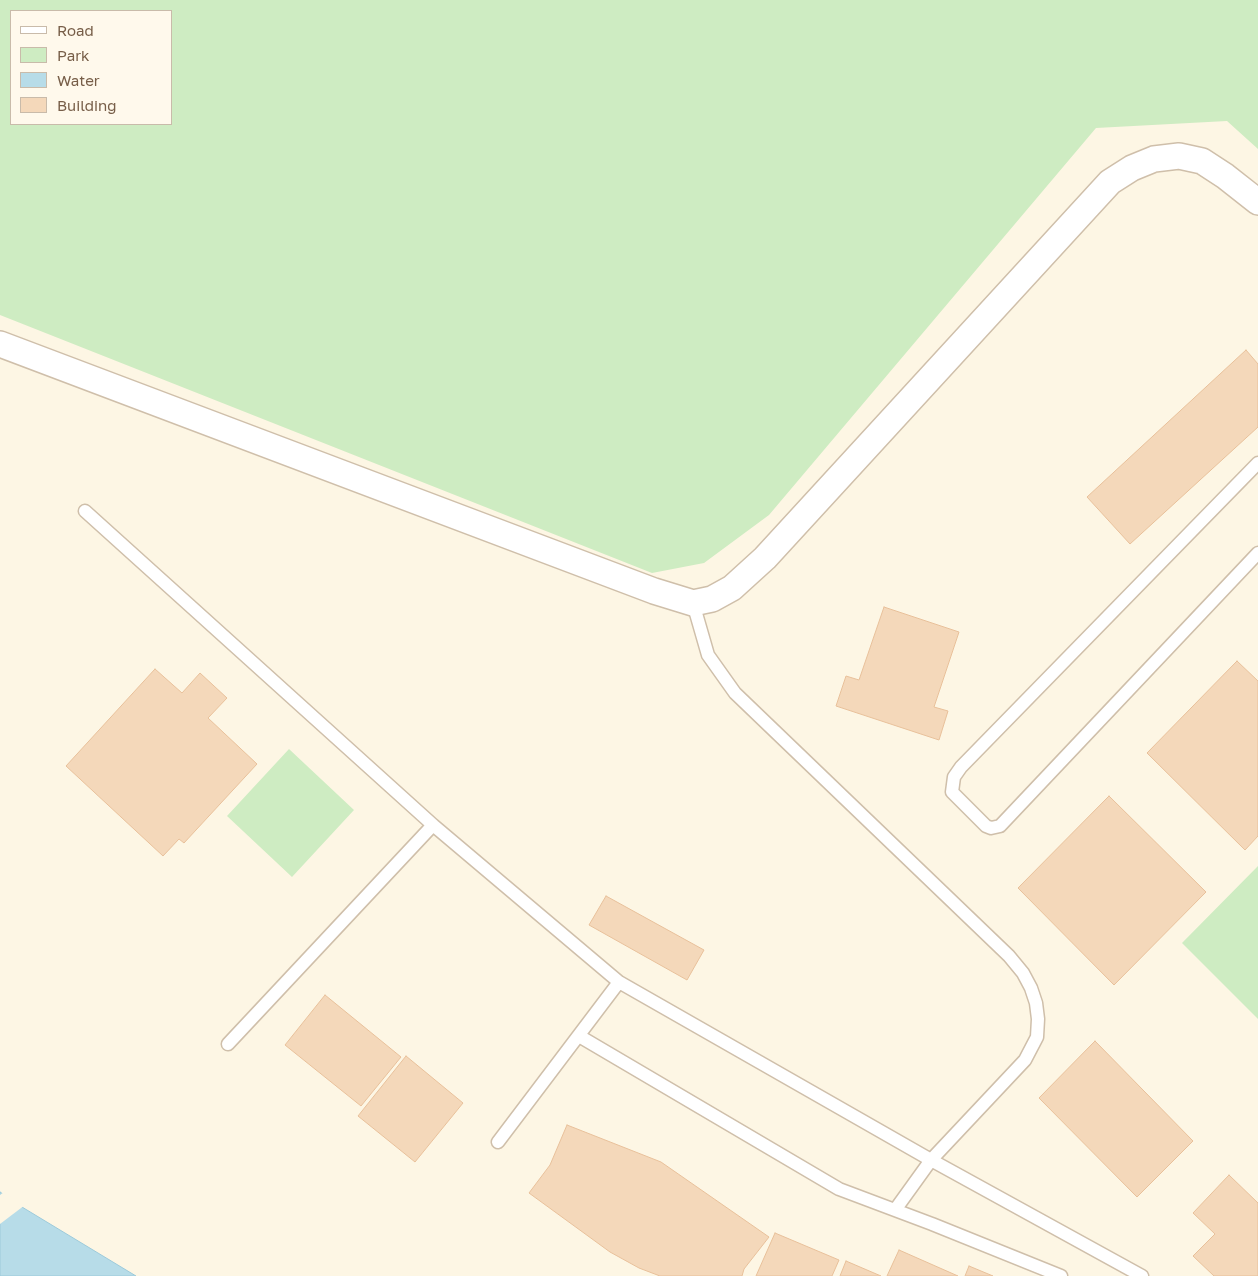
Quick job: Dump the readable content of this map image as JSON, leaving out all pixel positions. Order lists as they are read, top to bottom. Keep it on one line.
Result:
{"legend":["Road","Park","Water","Building"]}
